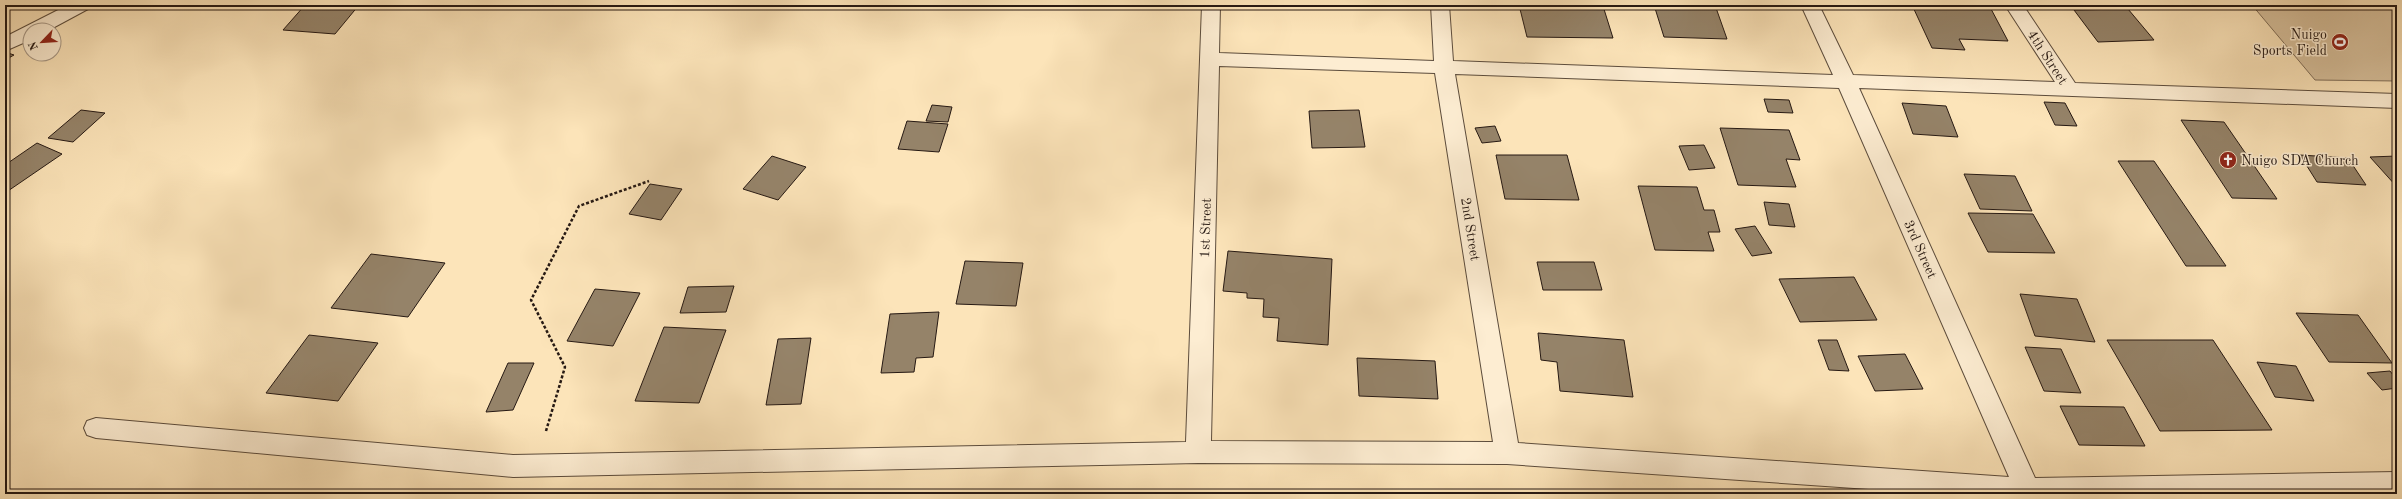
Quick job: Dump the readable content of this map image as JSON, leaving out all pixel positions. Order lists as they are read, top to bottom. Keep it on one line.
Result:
{"streets":{"street":["4th Street","1st Street","2nd Street","3rd Street"]},"places":{"sports":["Nuigo Sports Field"],"church":["Nuigo SDA Church"]},"north":"bottom left"}
